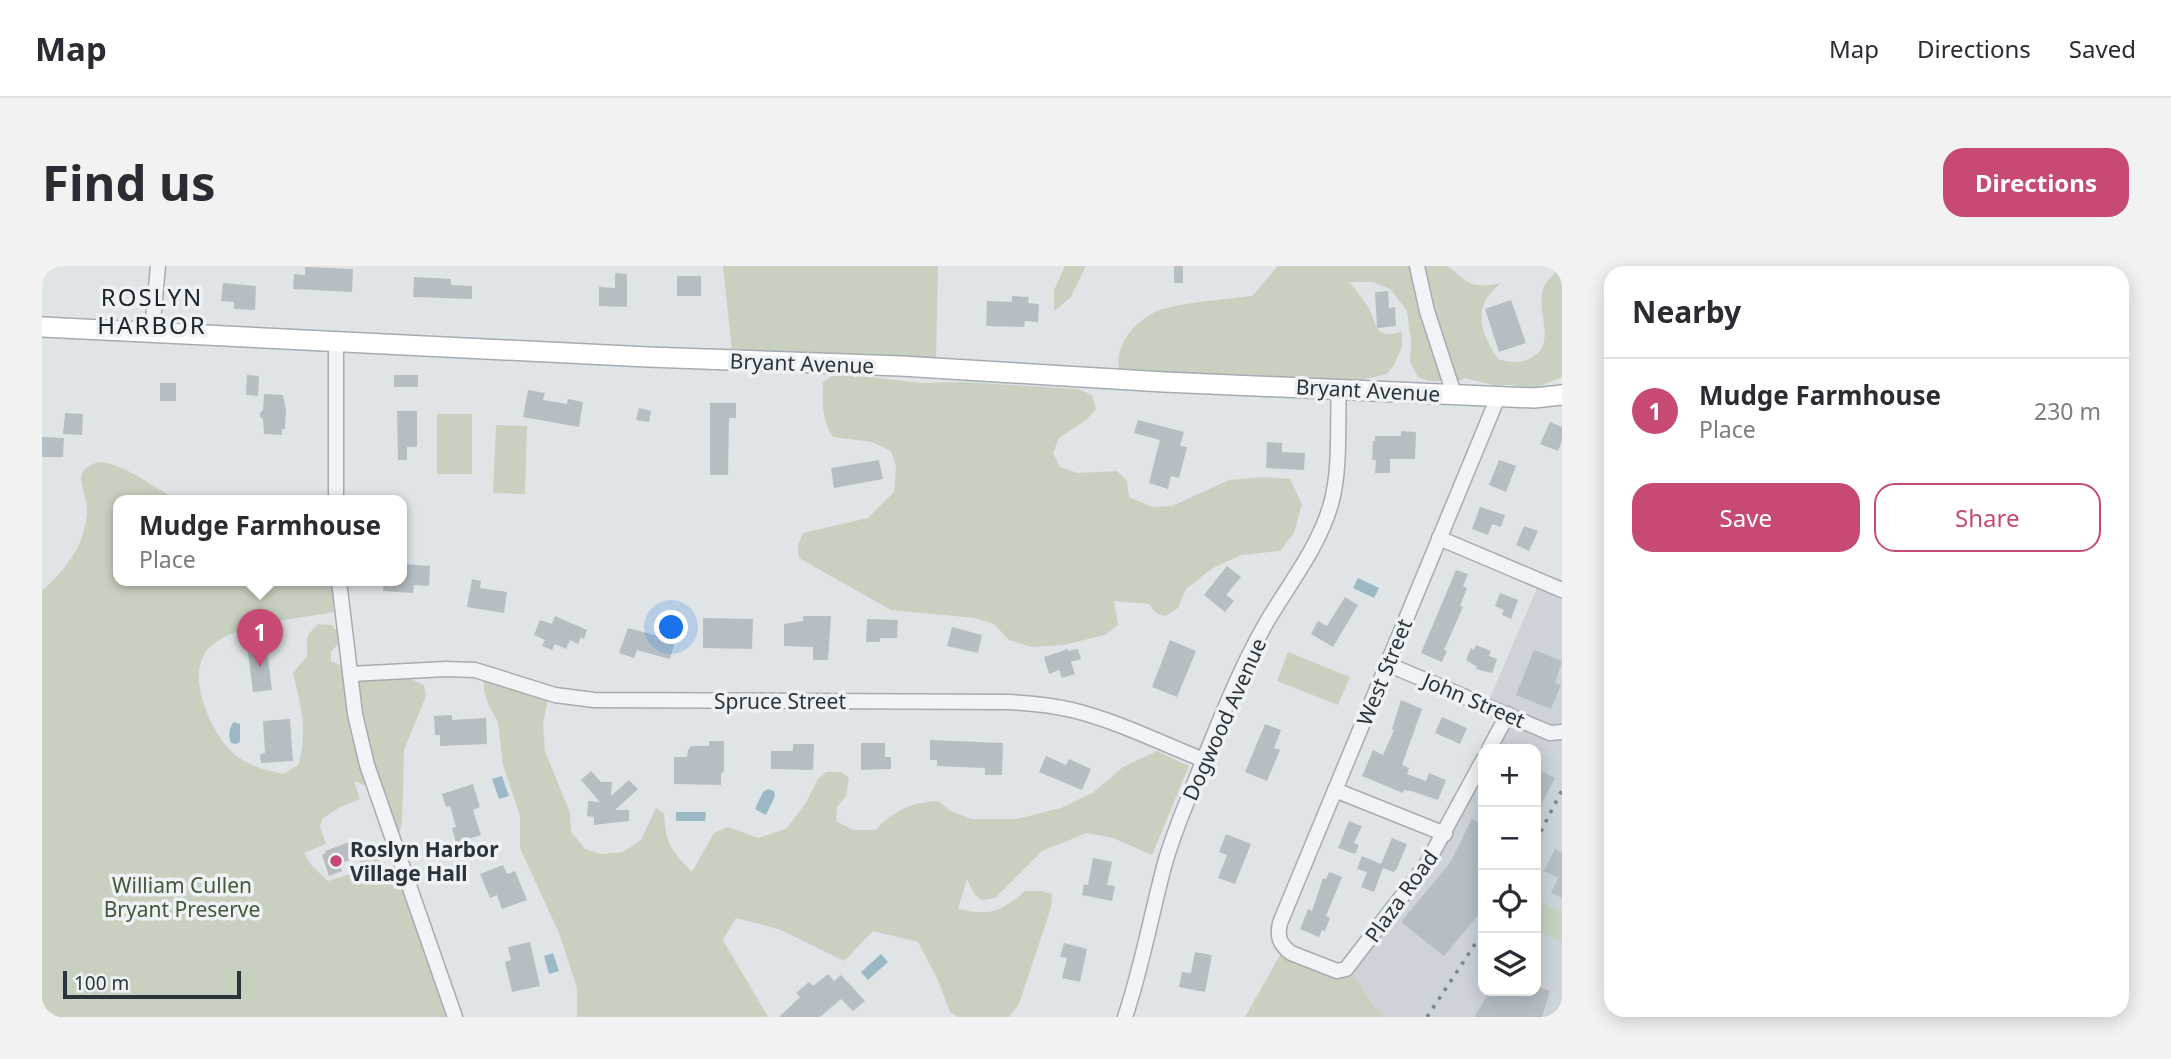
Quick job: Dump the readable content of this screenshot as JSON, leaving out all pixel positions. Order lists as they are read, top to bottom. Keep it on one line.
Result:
{"streets":{"main road":["Bryant Avenue"],"street":["West Street","John Street","Spruce Street","Dogwood Avenue","Plaza Road"]},"crossings":[["Bryant Avenue","West Street"],["Bryant Avenue","Dogwood Avenue"],["West Street","John Street"],["West Street","Plaza Road"],["Spruce Street","Dogwood Avenue"]],"districts":["ROSLYN HARBOR"],"parks":["William Cullen Bryant Preserve"],"places":["Roslyn Harbor Village Hall"],"scale_bar":"100 m","page":{"header":"Map","nav":["Map","Directions","Saved"],"buttons":["Directions",["Save","Share"]],"title":"Find us","heading":"Nearby","list":[{"mark":"1","name":"Mudge Farmhouse","note":"Place","value":"230 m"}],"popup":["Mudge Farmhouse","Place"],"pins":"1","map_buttons":["+","−"],"scale":"100 m"}}
